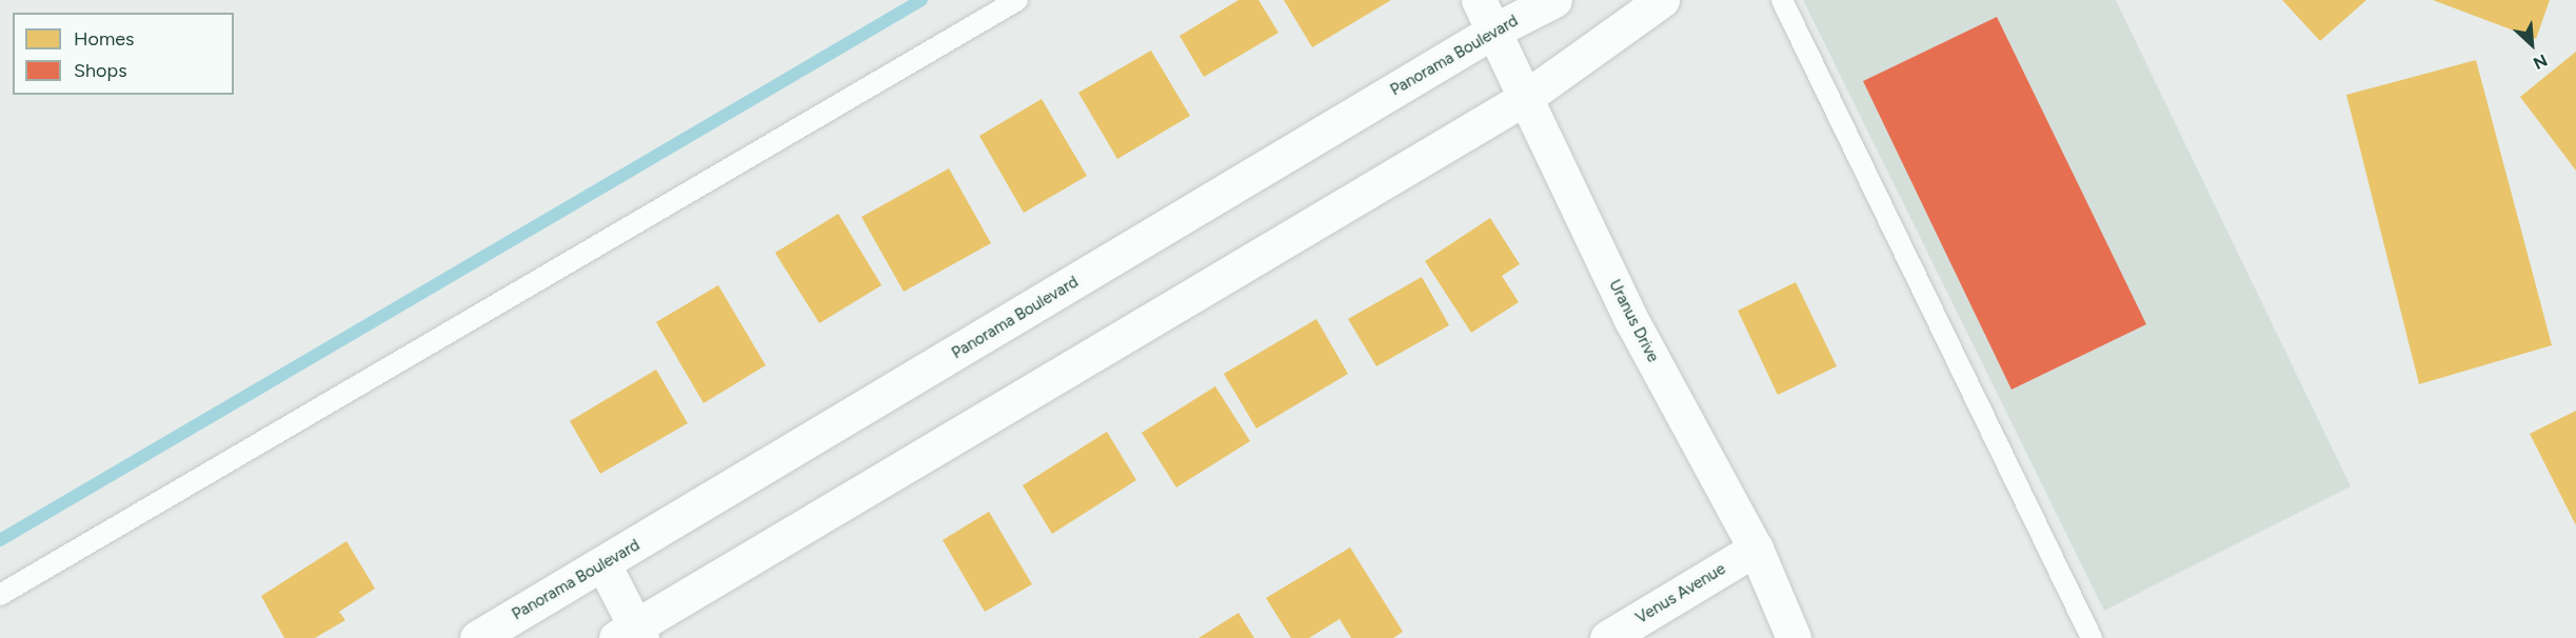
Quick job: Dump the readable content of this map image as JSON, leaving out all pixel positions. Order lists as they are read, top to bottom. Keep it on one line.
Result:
{"streets":{"main road":["Panorama Boulevard","Uranus Drive","Venus Avenue"]},"crossings":[["Panorama Boulevard","Uranus Drive"],["Uranus Drive","Venus Avenue"]],"legend":["Homes","Shops"],"north":"bottom right"}
